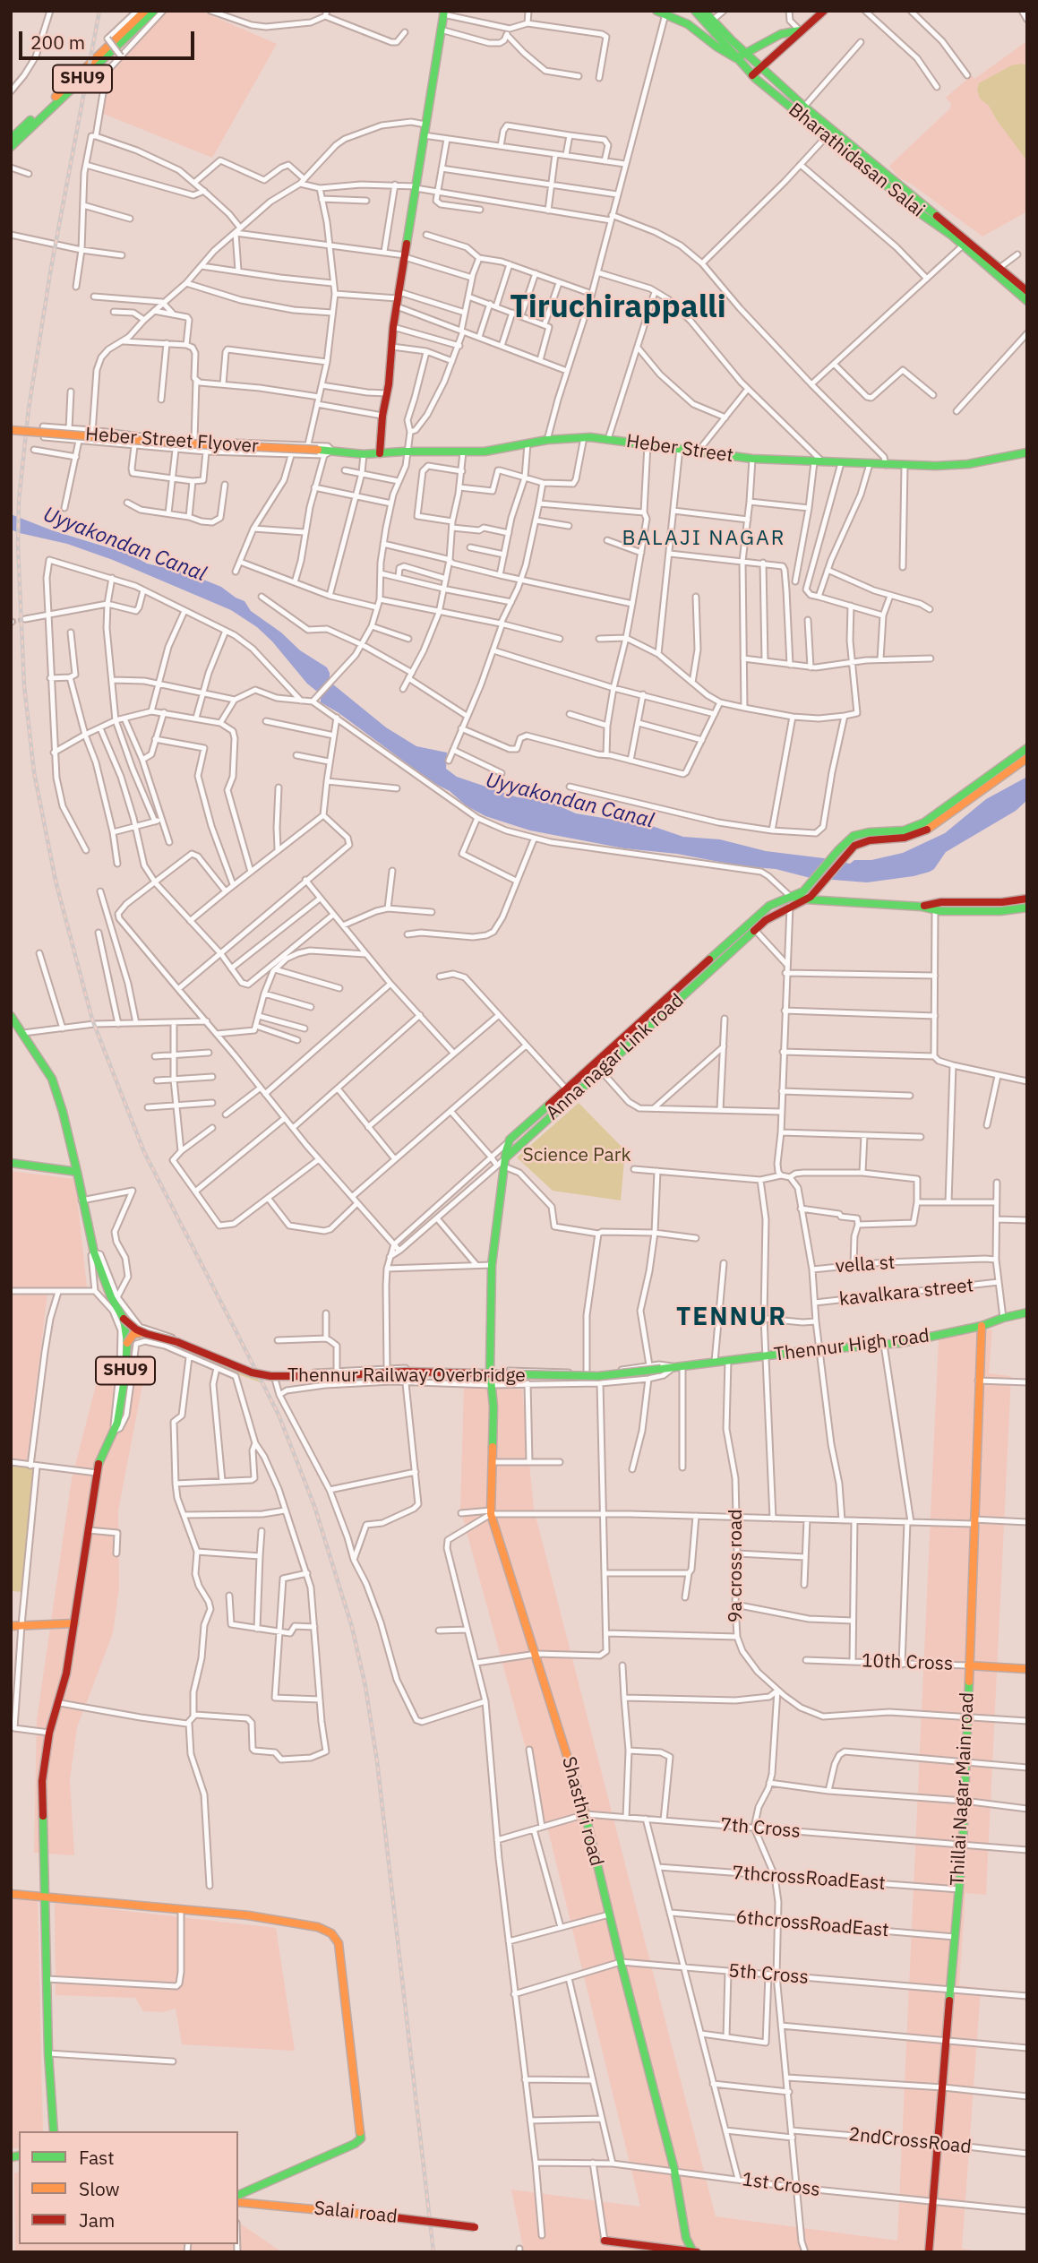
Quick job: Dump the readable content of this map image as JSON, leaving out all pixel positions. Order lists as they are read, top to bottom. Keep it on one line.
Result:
{"streets":{"main road":["SHU9","Bharathidasan Salai","Heber Street Flyover","Heber Street","Anna nagar Link road","Thennur High road","Thennur Railway Overbridge","10th Cross","Thillai Nagar Main road","Shasthri road","Salai road"],"street":["vella st","kavalkara street","9a cross road","7th Cross","7thcrossRoadEast","6thcrossRoadEast","5th Cross","2ndCrossRoad","1st Cross"]},"crossings":[["SHU9","Thennur Railway Overbridge"],["Heber Street Flyover","Heber Street"],["vella st","kavalkara street"],["vella st","Thennur High road"],["Thennur High road","Thennur Railway Overbridge"],["Thennur High road","9a cross road"],["Thennur High road","Thillai Nagar Main road"],["9a cross road","Thillai Nagar Main road"],["10th Cross","Thillai Nagar Main road"],["Thillai Nagar Main road","7th Cross"],["Thillai Nagar Main road","7thcrossRoadEast"],["Thillai Nagar Main road","6thcrossRoadEast"],["Thillai Nagar Main road","5th Cross"],["Thillai Nagar Main road","2ndCrossRoad"],["Thillai Nagar Main road","1st Cross"],["Shasthri road","7th Cross"],["Shasthri road","5th Cross"],["Shasthri road","1st Cross"]],"districts":["Tiruchirappalli","BALAJI NAGAR","TENNUR"],"water":["Uyyakondan Canal"],"parks":["Science Park"],"legend":["Fast","Slow","Jam"],"scale_bar":"200 m"}
